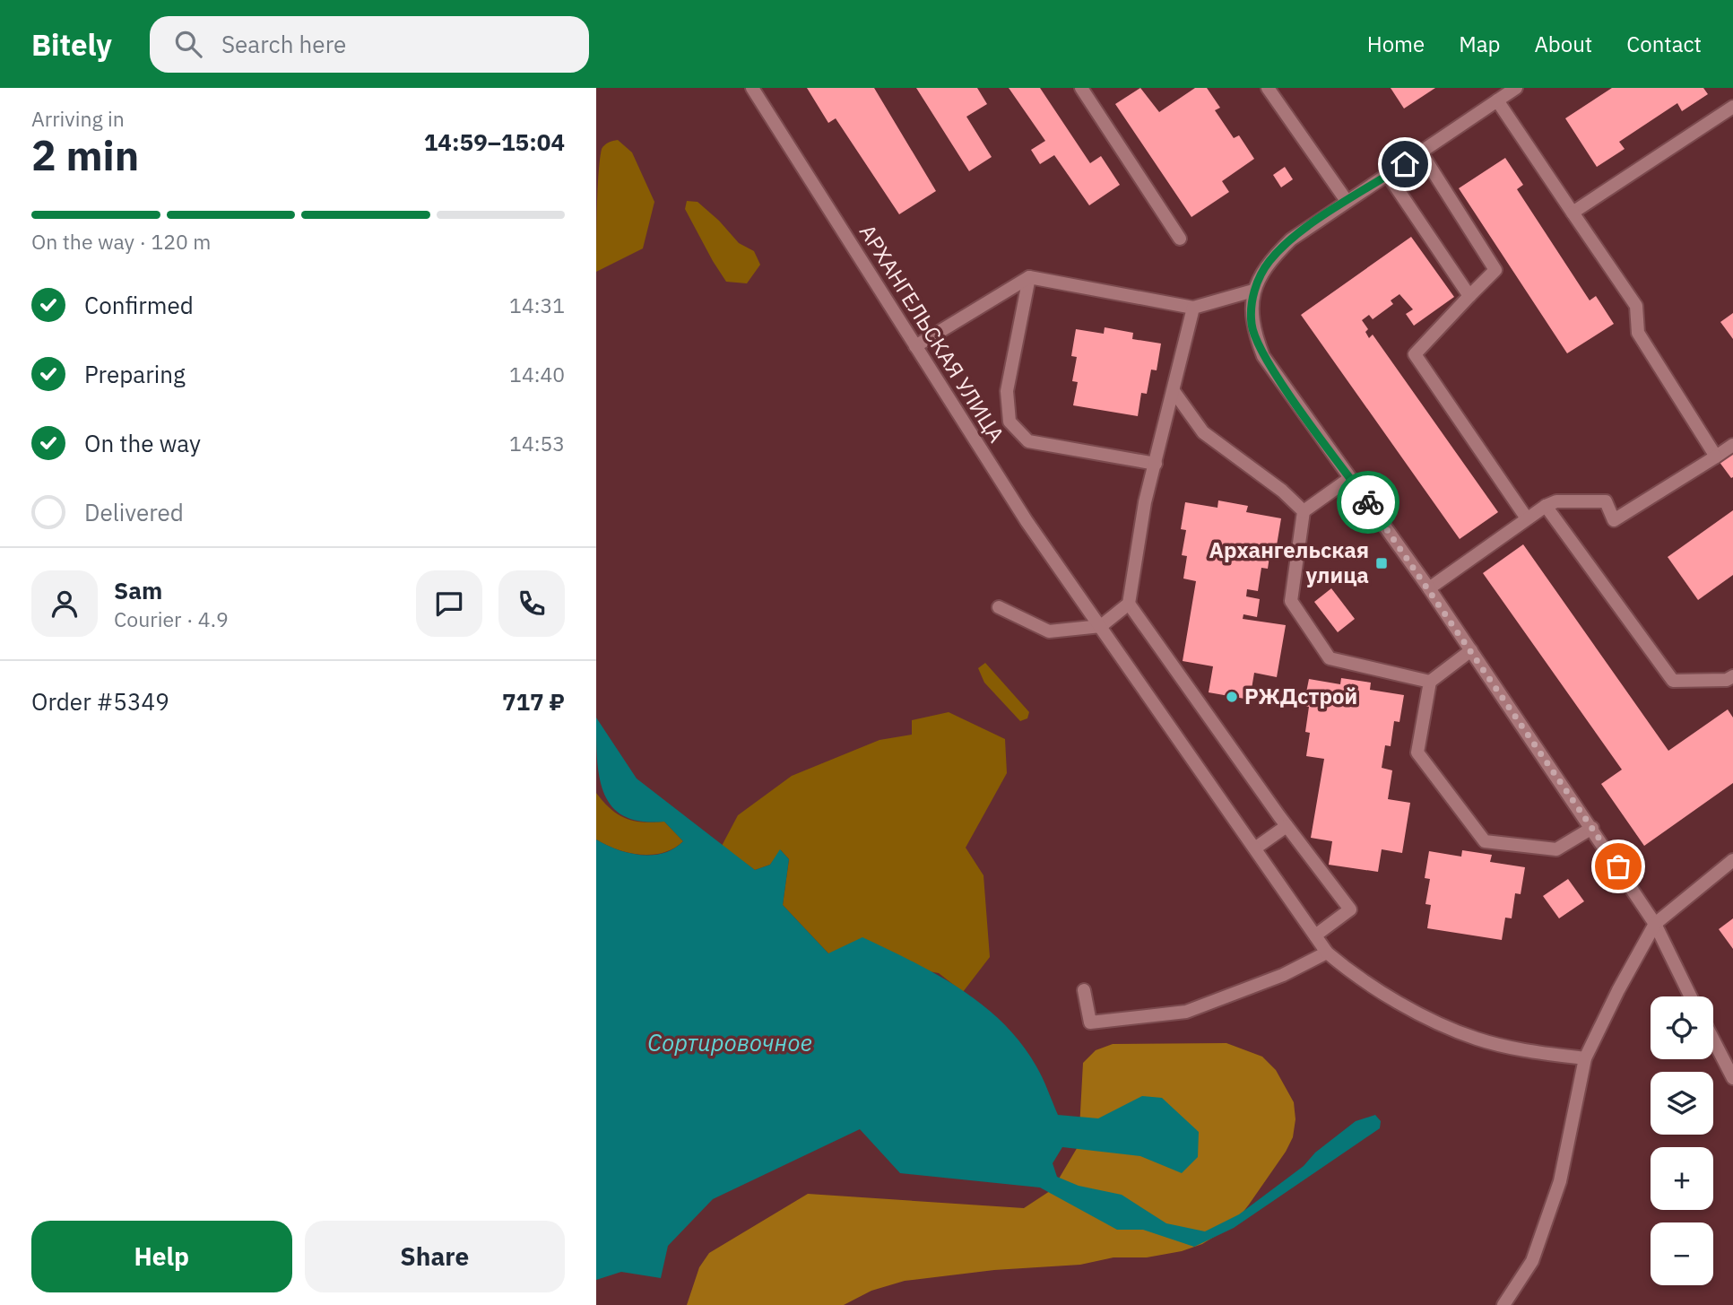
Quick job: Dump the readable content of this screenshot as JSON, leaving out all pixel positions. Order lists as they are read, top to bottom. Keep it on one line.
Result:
{"streets":{"street":["АРХАНГЕЛЬСКАЯ УЛИЦА"]},"water":["Сортировочное"],"places":{"transit":["Архангельская улица"],"other":["РЖДстрой"]},"page":{"header":"Bitely","search":"Search here","nav":["Home","Map","About","Contact"],"heading":["2 min","Arriving in","14:59–15:04"],"panel":["Sam","Courier · 4.9","Order #5349","717 ₽"],"bar":"On the way · 120 m","list":[["Confirmed","14:31"],["Preparing","14:40"],["On the way","14:53"],"Delivered"],"map_buttons":["+","−"],"buttons":["Help","Share"]}}
